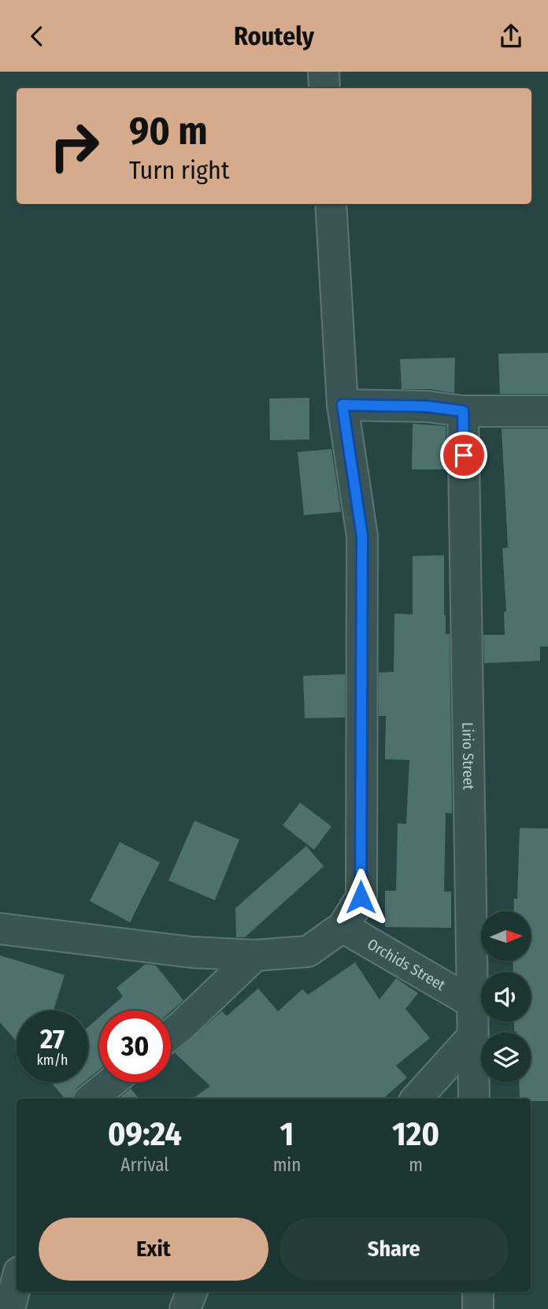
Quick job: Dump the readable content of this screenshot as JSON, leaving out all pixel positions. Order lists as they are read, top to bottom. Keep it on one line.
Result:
{"streets":{"street":["Lirio Street","Orchids Street"]},"crossings":[["Lirio Street","Orchids Street"]],"north":"right","page":{"header":"Routely","turn":["90 m","Turn right"],"speed":"27 km/h","limit":"30","eta":["09:24","Arrival","1","min","120","m"],"buttons":["Exit","Share"]}}
